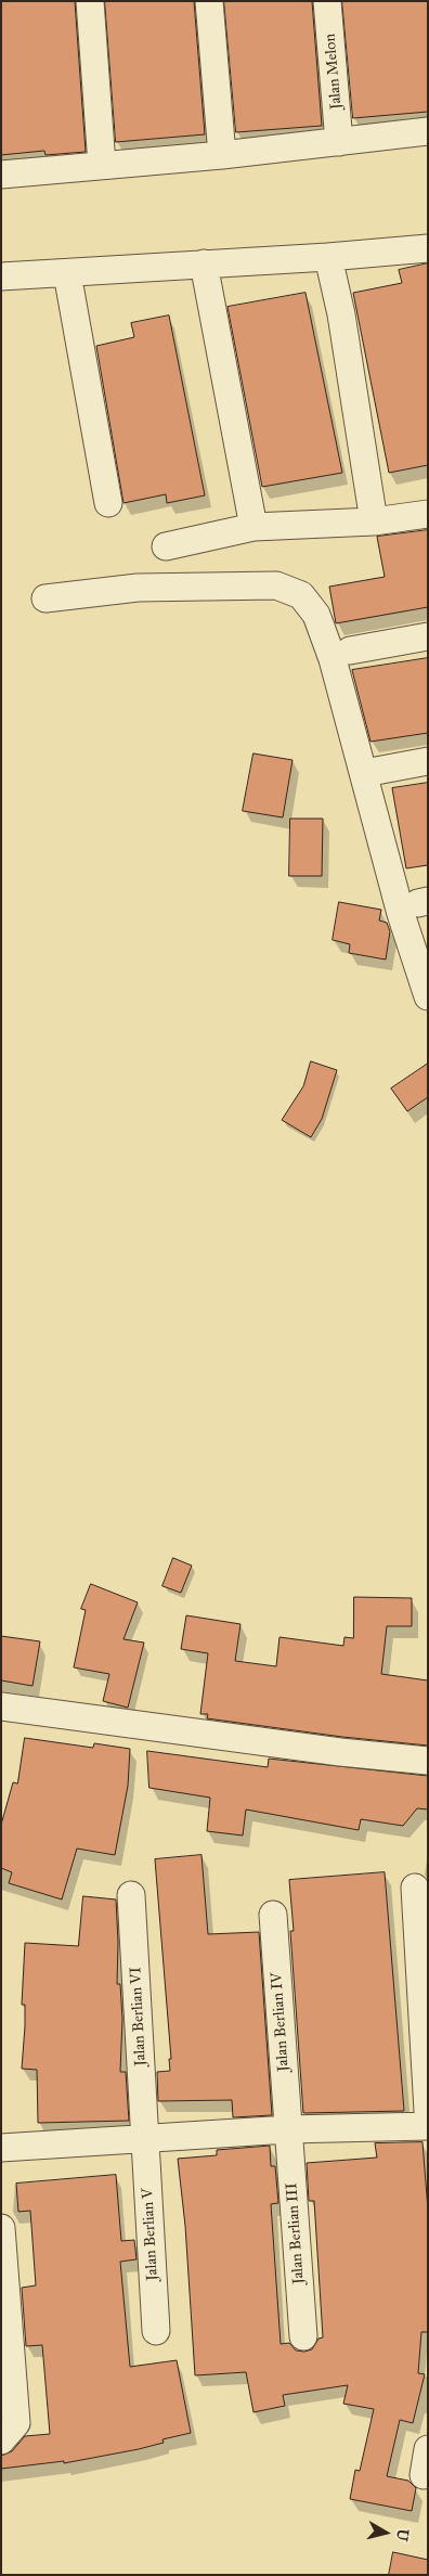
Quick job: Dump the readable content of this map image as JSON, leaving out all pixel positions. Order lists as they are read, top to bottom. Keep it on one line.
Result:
{"streets":{"street":["Jalan Melon","Jalan Berlian VI","Jalan Berlian IV","Jalan Berlian III","Jalan Berlian V"]},"crossings":[["Jalan Berlian VI","Jalan Berlian V"],["Jalan Berlian IV","Jalan Berlian III"]],"north":"right"}
